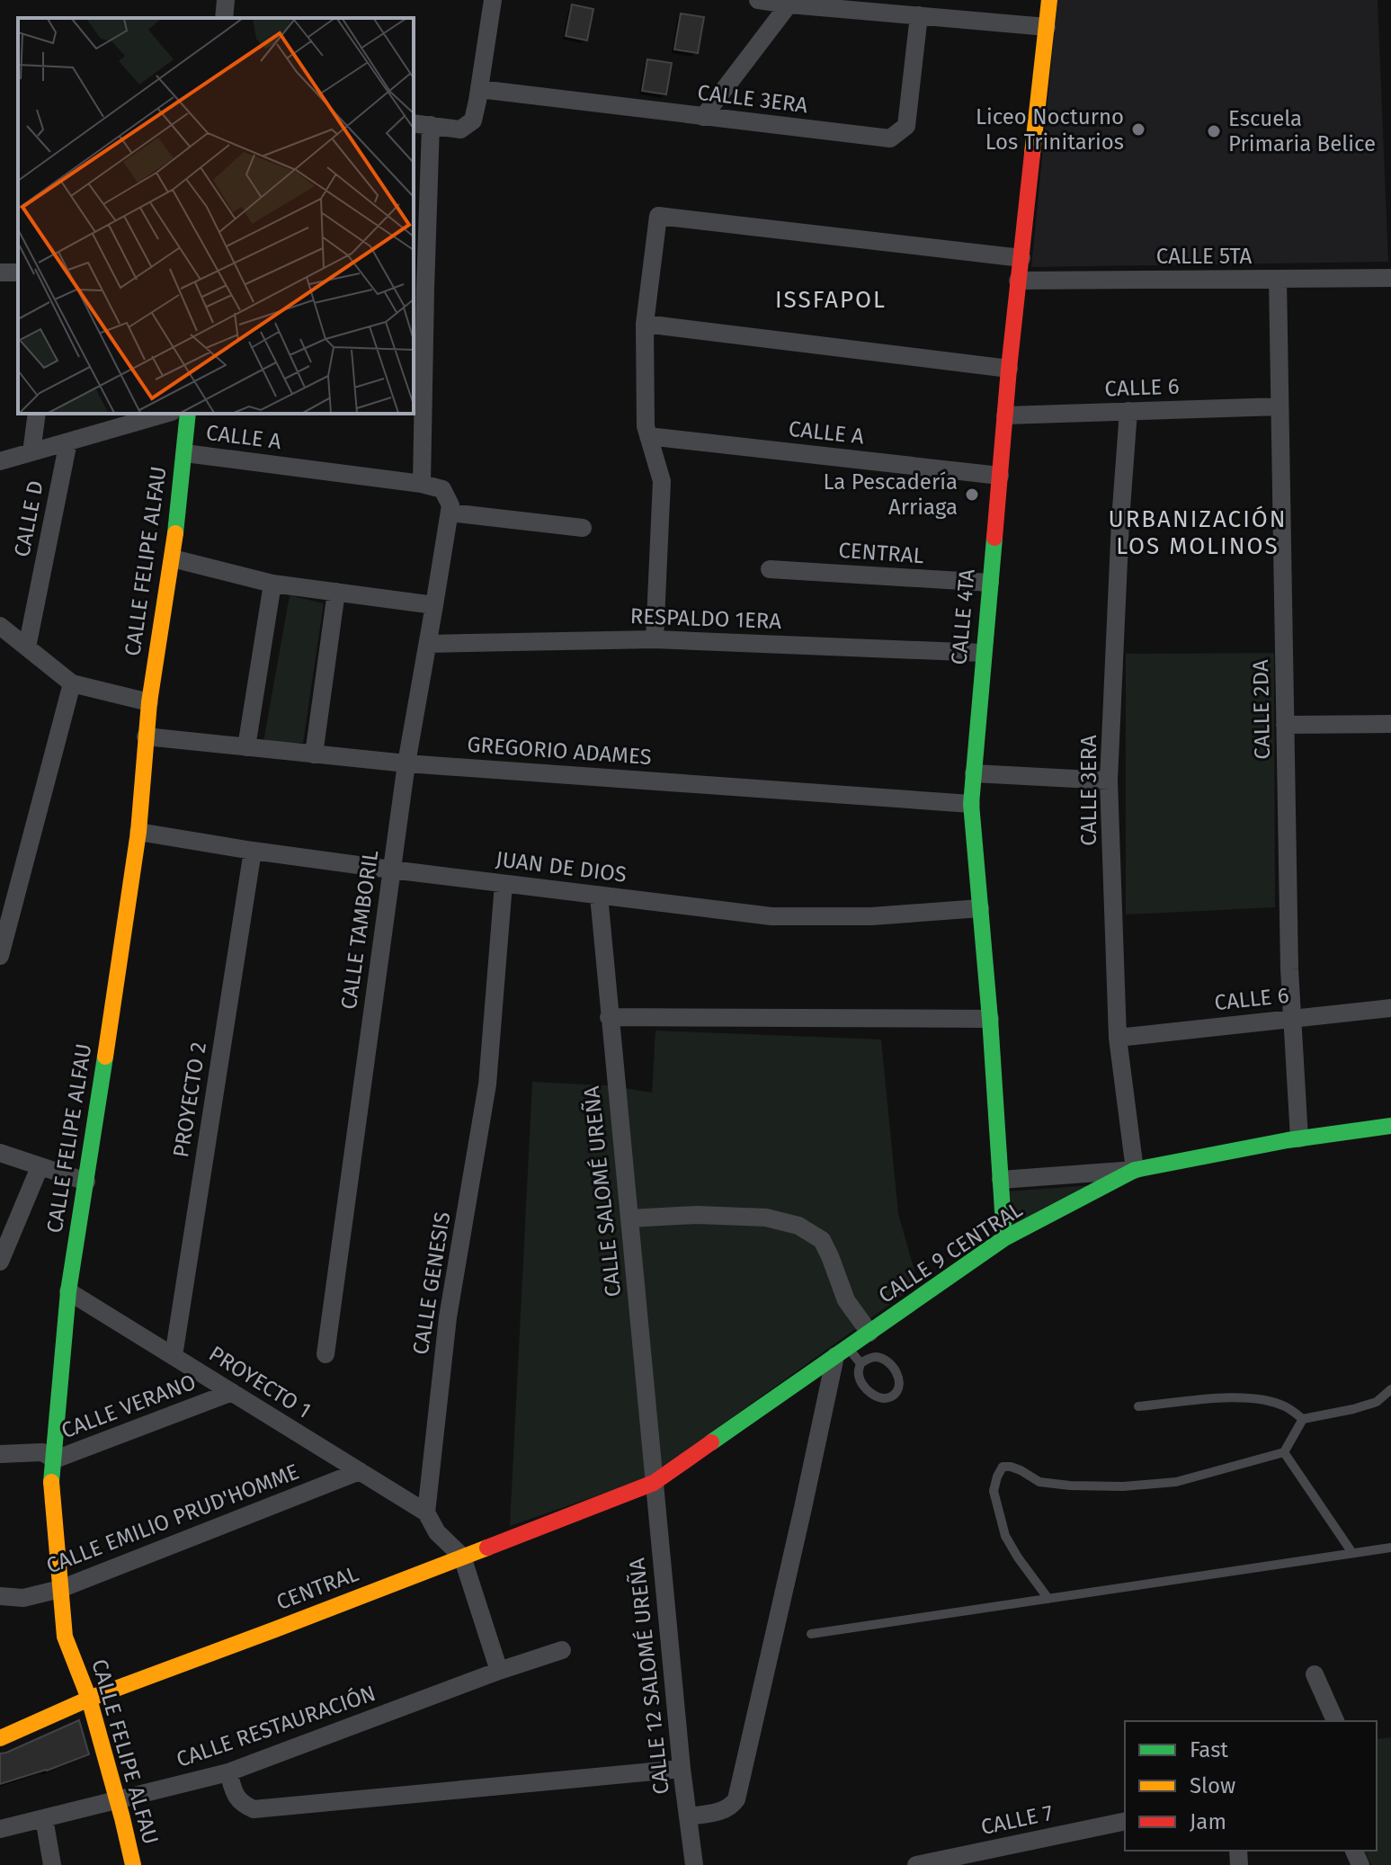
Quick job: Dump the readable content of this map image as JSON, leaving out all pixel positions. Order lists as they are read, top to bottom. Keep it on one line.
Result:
{"streets":{"street":["CALLE 3ERA","CALLE 5TA","CALLE 6","CALLE A","CALLE D","CENTRAL","CALLE FELIPE ALFAU","CALLE 4TA","RESPALDO 1ERA","CALLE 2DA","GREGORIO ADAMES","JUAN DE DIOS","CALLE TAMBORIL","PROYECTO 2","CALLE SALOMÉ UREÑA","CALLE 9 CENTRAL","CALLE GENESIS","PROYECTO 1","CALLE VERANO","CALLE EMILIO PRUD'HOMME","CALLE 12 SALOMÉ UREÑA","CALLE RESTAURACIÓN","CALLE 7"]},"crossings":[["CALLE 3ERA","CALLE 6"],["CALLE 3ERA","CALLE 9 CENTRAL"],["CALLE 5TA","CALLE 4TA"],["CALLE 5TA","CALLE 2DA"],["CALLE 6","CALLE 4TA"],["CALLE 6","CALLE 2DA"],["CALLE A","CALLE FELIPE ALFAU"],["CALLE A","CALLE 4TA"],["CALLE A","CALLE TAMBORIL"],["CENTRAL","CALLE FELIPE ALFAU"],["CENTRAL","CALLE 4TA"],["CENTRAL","CALLE SALOMÉ UREÑA"],["CENTRAL","CALLE 9 CENTRAL"],["CENTRAL","CALLE 12 SALOMÉ UREÑA"],["CALLE FELIPE ALFAU","GREGORIO ADAMES"],["CALLE FELIPE ALFAU","JUAN DE DIOS"],["CALLE FELIPE ALFAU","PROYECTO 1"],["CALLE FELIPE ALFAU","CALLE VERANO"],["CALLE FELIPE ALFAU","CALLE EMILIO PRUD'HOMME"],["CALLE FELIPE ALFAU","CALLE RESTAURACIÓN"],["CALLE 4TA","RESPALDO 1ERA"],["CALLE 4TA","GREGORIO ADAMES"],["CALLE 4TA","JUAN DE DIOS"],["CALLE 4TA","CALLE 9 CENTRAL"],["RESPALDO 1ERA","CALLE TAMBORIL"],["CALLE 2DA","CALLE 9 CENTRAL"],["GREGORIO ADAMES","CALLE TAMBORIL"],["JUAN DE DIOS","CALLE TAMBORIL"],["JUAN DE DIOS","PROYECTO 2"],["JUAN DE DIOS","CALLE SALOMÉ UREÑA"],["JUAN DE DIOS","CALLE GENESIS"],["PROYECTO 2","PROYECTO 1"],["CALLE SALOMÉ UREÑA","CALLE 9 CENTRAL"],["CALLE SALOMÉ UREÑA","CALLE 12 SALOMÉ UREÑA"],["CALLE 9 CENTRAL","CALLE 12 SALOMÉ UREÑA"],["CALLE GENESIS","PROYECTO 1"],["PROYECTO 1","CALLE VERANO"],["PROYECTO 1","CALLE EMILIO PRUD'HOMME"]],"districts":["ISSFAPOL","URBANIZACIÓN LOS MOLINOS"],"places":["Liceo Nocturno Los Trinitarios","Escuela Primaria Belice","La Pescadería Arriaga"],"legend":["Fast","Slow","Jam"]}
